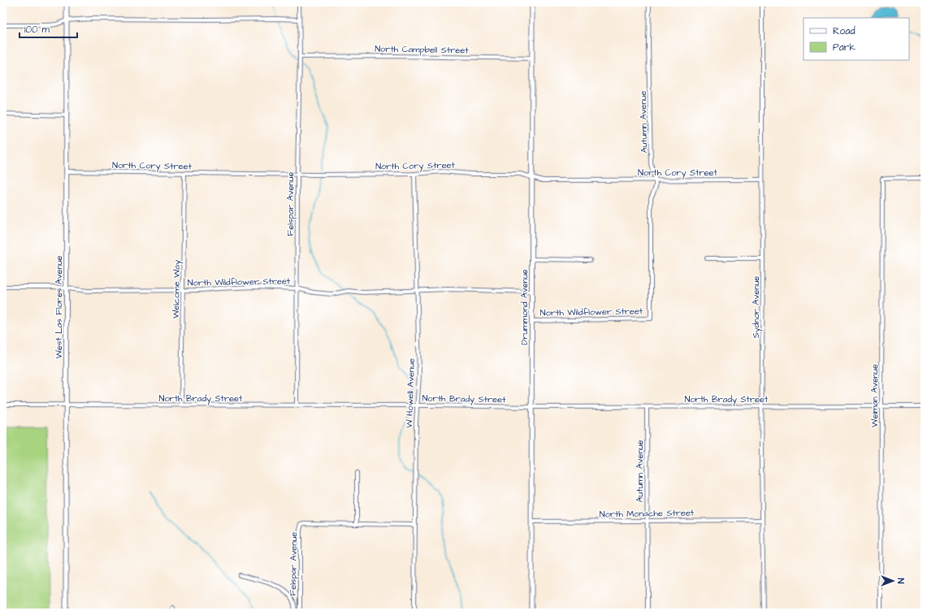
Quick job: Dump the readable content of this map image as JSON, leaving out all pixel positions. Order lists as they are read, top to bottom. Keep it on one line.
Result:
{"streets":{"street":["North Campbell Street","Autumn Avenue","North Cory Street","Felspar Avenue","North Wildflower Street","Welcome Way","West Las Flores Avenue","Drummond Avenue","Sydnor Avenue","W Howell Avenue","Weiman Avenue","North Brady Street","North Monache Street"]},"crossings":[["North Campbell Street","Felspar Avenue"],["North Campbell Street","Drummond Avenue"],["Autumn Avenue","North Cory Street"],["Autumn Avenue","North Wildflower Street"],["Autumn Avenue","North Brady Street"],["Autumn Avenue","North Monache Street"],["North Cory Street","Felspar Avenue"],["North Cory Street","Welcome Way"],["North Cory Street","West Las Flores Avenue"],["North Cory Street","Drummond Avenue"],["North Cory Street","Sydnor Avenue"],["North Cory Street","W Howell Avenue"],["Felspar Avenue","North Wildflower Street"],["Felspar Avenue","North Brady Street"],["North Wildflower Street","Welcome Way"],["North Wildflower Street","West Las Flores Avenue"],["North Wildflower Street","Drummond Avenue"],["North Wildflower Street","W Howell Avenue"],["Welcome Way","North Brady Street"],["West Las Flores Avenue","North Brady Street"],["Drummond Avenue","North Brady Street"],["Drummond Avenue","North Monache Street"],["Sydnor Avenue","North Brady Street"],["Sydnor Avenue","North Monache Street"],["W Howell Avenue","North Brady Street"],["Weiman Avenue","North Brady Street"]],"legend":["Road","Park"],"scale_bar":"100 m","north":"right"}
